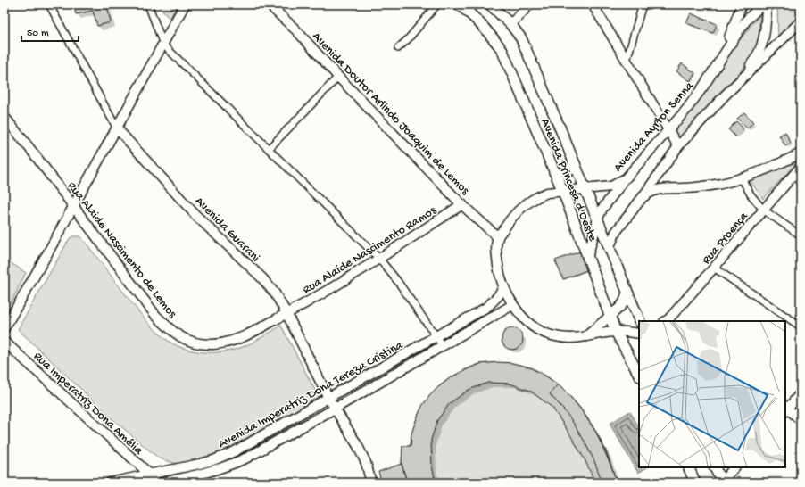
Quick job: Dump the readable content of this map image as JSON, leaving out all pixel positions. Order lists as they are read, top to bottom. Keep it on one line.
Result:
{"streets":{"main road":["Avenida Doutor Arlindo Joaquim de Lemos","Avenida Ayrton Senna","Avenida Princesa d'Oeste","Avenida Guarani","Rua Proença","Rua Alaide Nascimento de Lemos","Rua Alaíde Nascimento Ramos","Avenida Imperatriz Dona Tereza Cristina","Rua Imperatriz Dona Amélia"]},"crossings":[["Avenida Doutor Arlindo Joaquim de Lemos","Avenida Ayrton Senna"],["Avenida Doutor Arlindo Joaquim de Lemos","Rua Alaíde Nascimento Ramos"],["Avenida Ayrton Senna","Avenida Princesa d'Oeste"],["Avenida Guarani","Rua Alaide Nascimento de Lemos"],["Avenida Guarani","Rua Alaíde Nascimento Ramos"],["Avenida Guarani","Avenida Imperatriz Dona Tereza Cristina"],["Rua Alaide Nascimento de Lemos","Rua Alaíde Nascimento Ramos"],["Avenida Imperatriz Dona Tereza Cristina","Rua Imperatriz Dona Amélia"]],"scale_bar":"50 m"}
